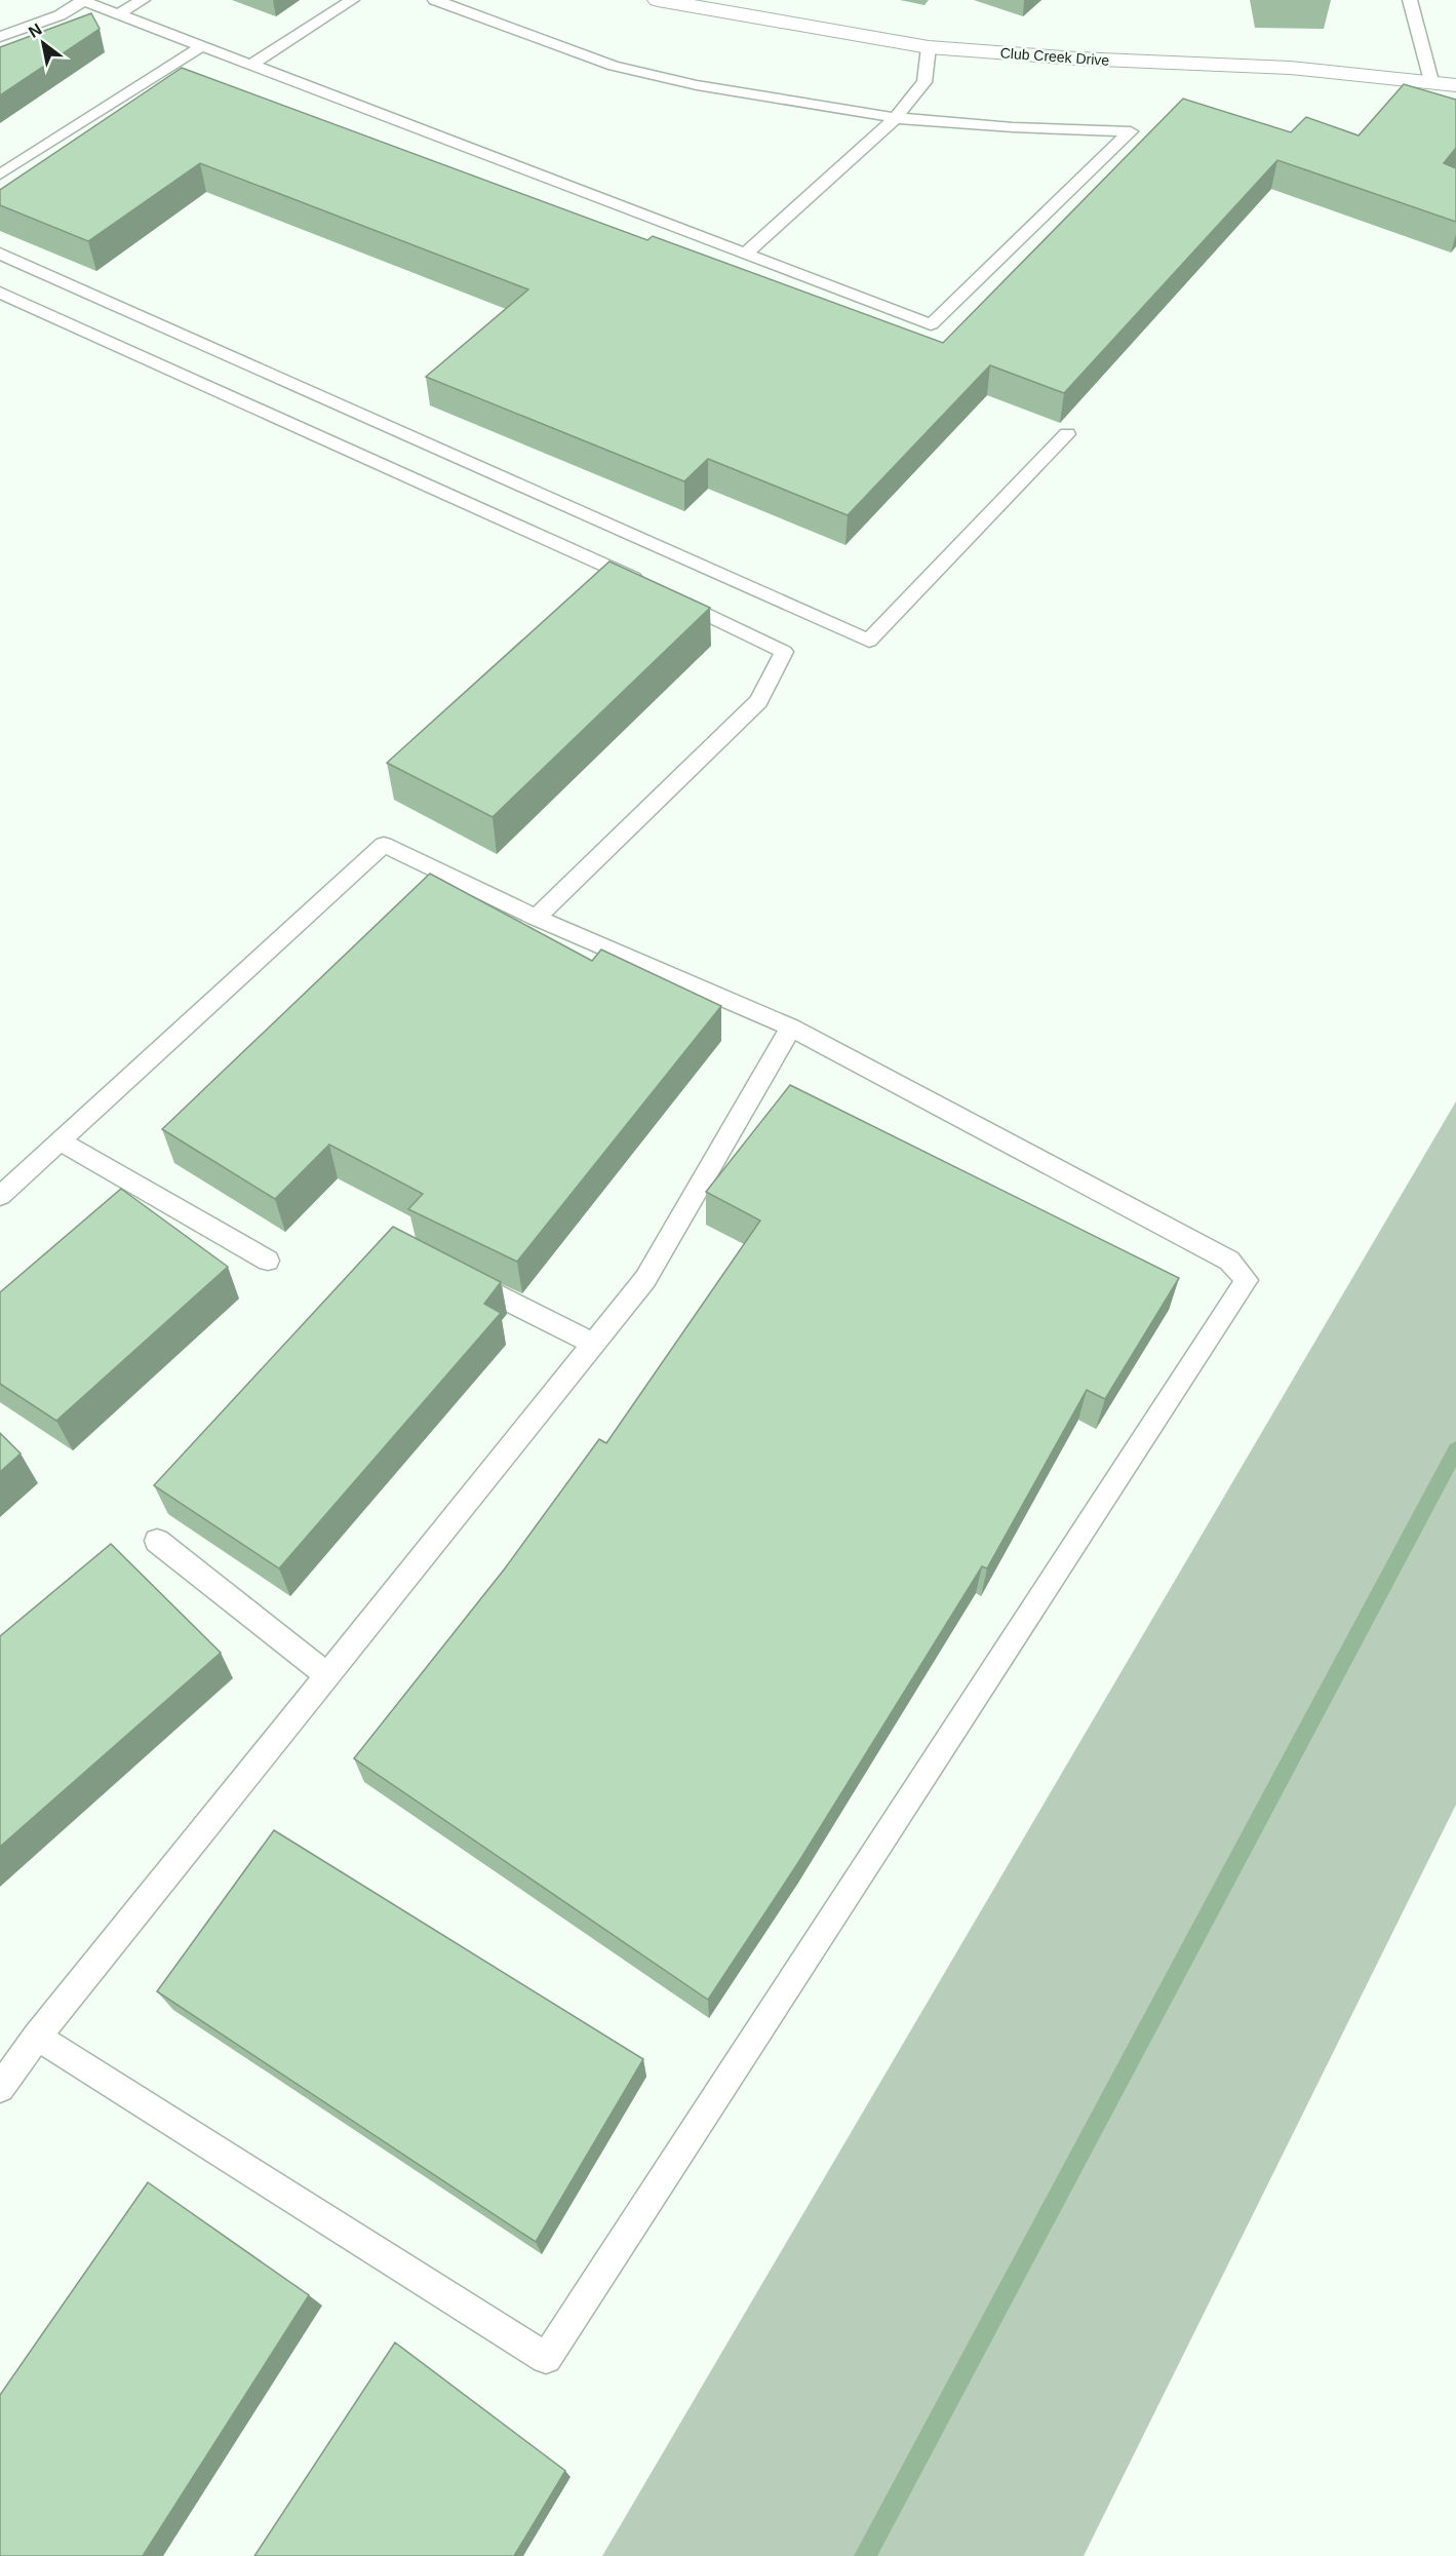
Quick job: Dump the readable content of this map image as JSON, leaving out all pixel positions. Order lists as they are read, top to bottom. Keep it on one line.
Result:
{"streets":{"street":["Club Creek Drive"]},"north":"top left"}
